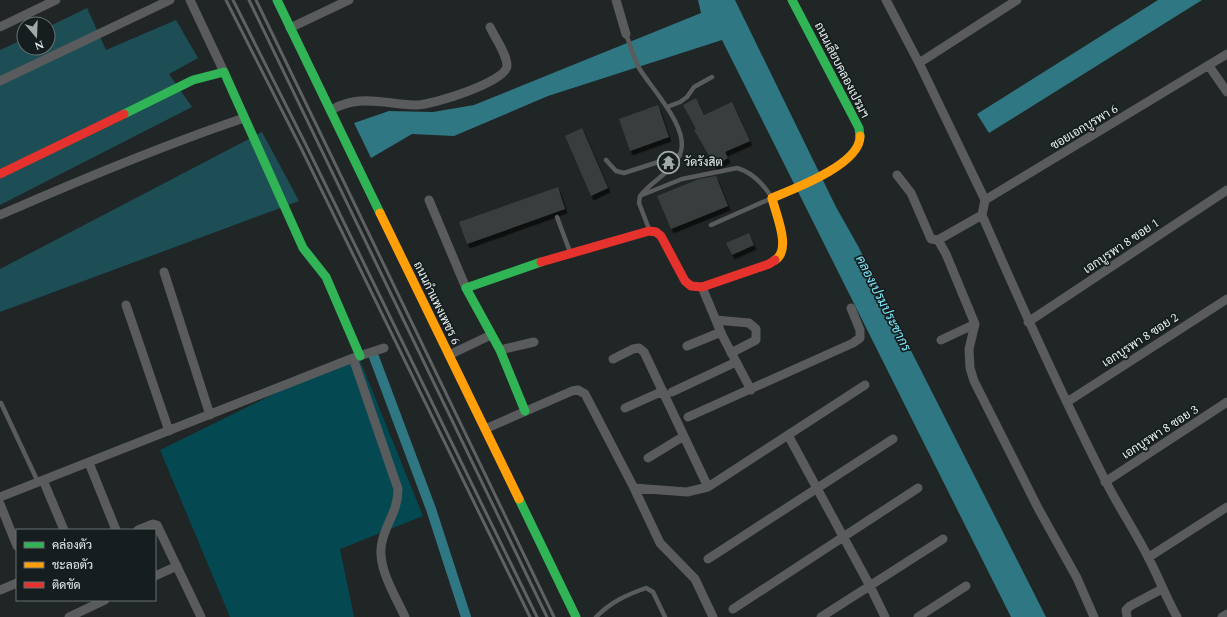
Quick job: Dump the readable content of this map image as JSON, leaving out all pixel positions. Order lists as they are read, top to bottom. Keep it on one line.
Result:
{"streets":{"street":["ถนนเลียบคลองเปรมฯ","ซอยเอกบูรพา 6","เอกบูรพา 8 ซอย 1","ถนนกำแพงเพชร 6","เอกบูรพา 8 ซอย 2","เอกบูรพา 8 ซอย 3"]},"water":["คลองเปรมประชากร"],"places":{"temple":["วัดรังสิต"]},"legend":["คล่องตัว","ชะลอตัว","ติดขัด"],"north":"bottom"}
